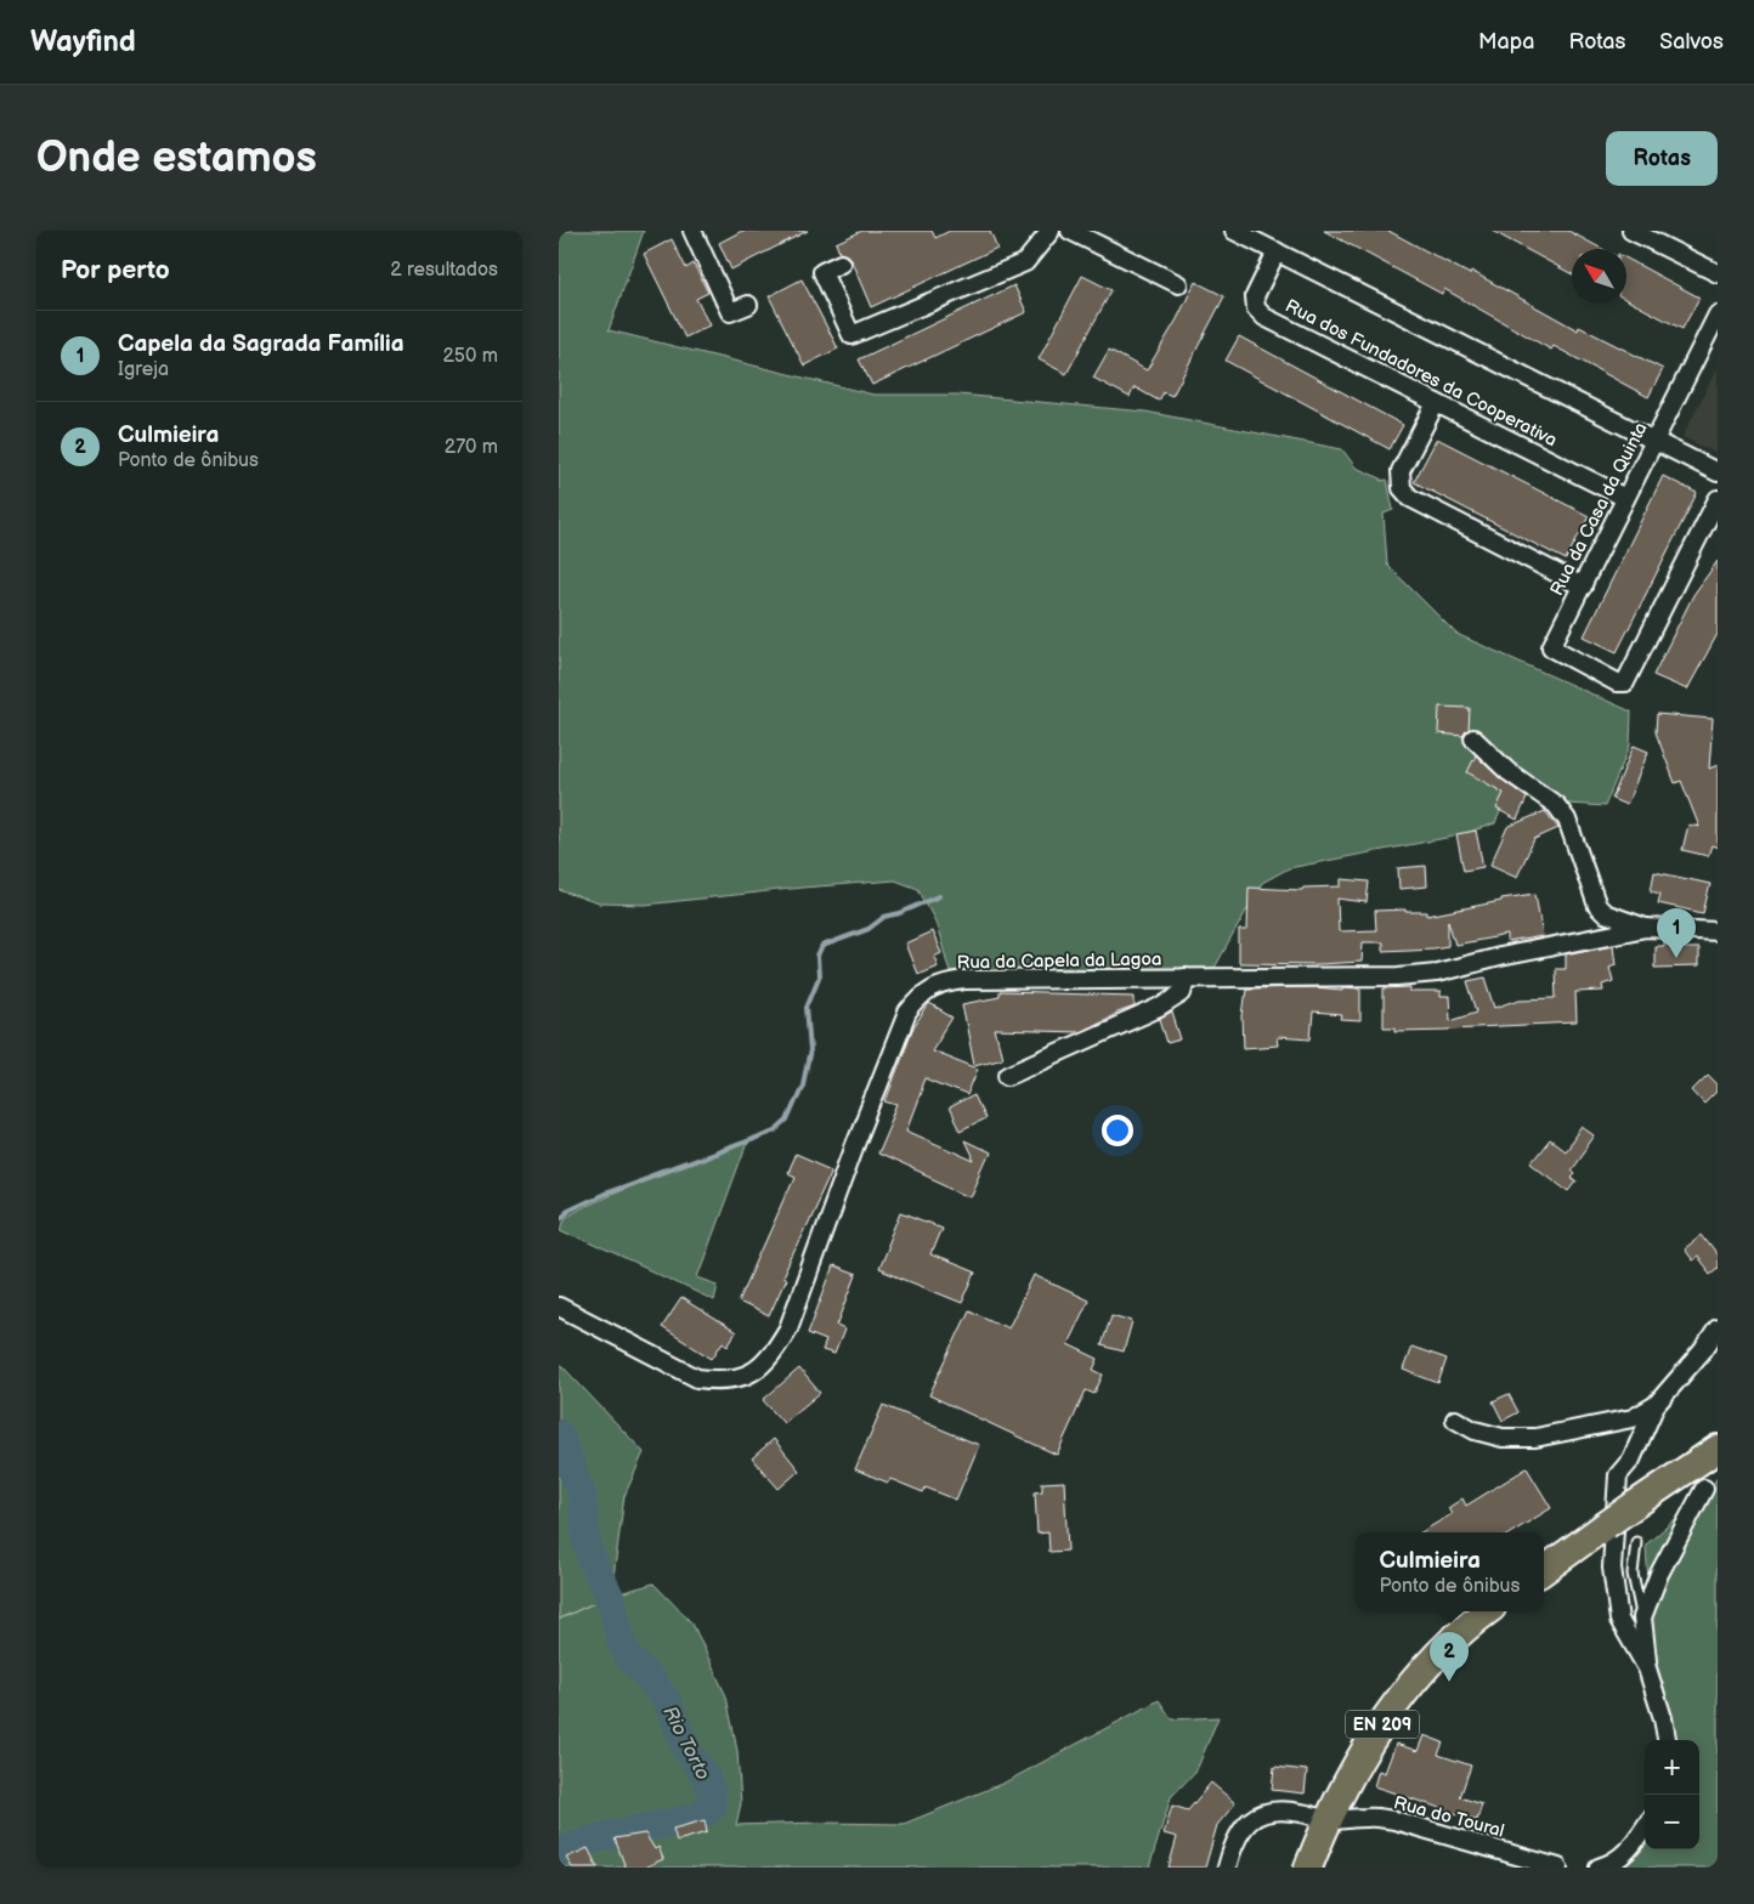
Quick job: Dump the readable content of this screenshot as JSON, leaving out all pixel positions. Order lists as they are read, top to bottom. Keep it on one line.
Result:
{"streets":{"main road":["EN 209"],"street":["Rua dos Fundadores da Cooperativa","Rua da Casa da Quinta","Rua da Capela da Lagoa","Rua do Toural"]},"crossings":[["Rua dos Fundadores da Cooperativa","Rua da Casa da Quinta"],["EN 209","Rua do Toural"]],"water":["Rio Torto"],"north":"top left","page":{"header":"Wayfind","nav":["Mapa","Rotas","Salvos"],"buttons":"Rotas","title":"Onde estamos","heading":["Por perto","2 resultados"],"list":[{"mark":"1","name":"Capela da Sagrada Família","note":"Igreja","value":"250 m"},{"mark":"2","name":"Culmieira","note":"Ponto de ônibus","value":"270 m"}],"pins":["1","2"],"popup":["Culmieira","Ponto de ônibus"],"map_buttons":["+","−"]}}
